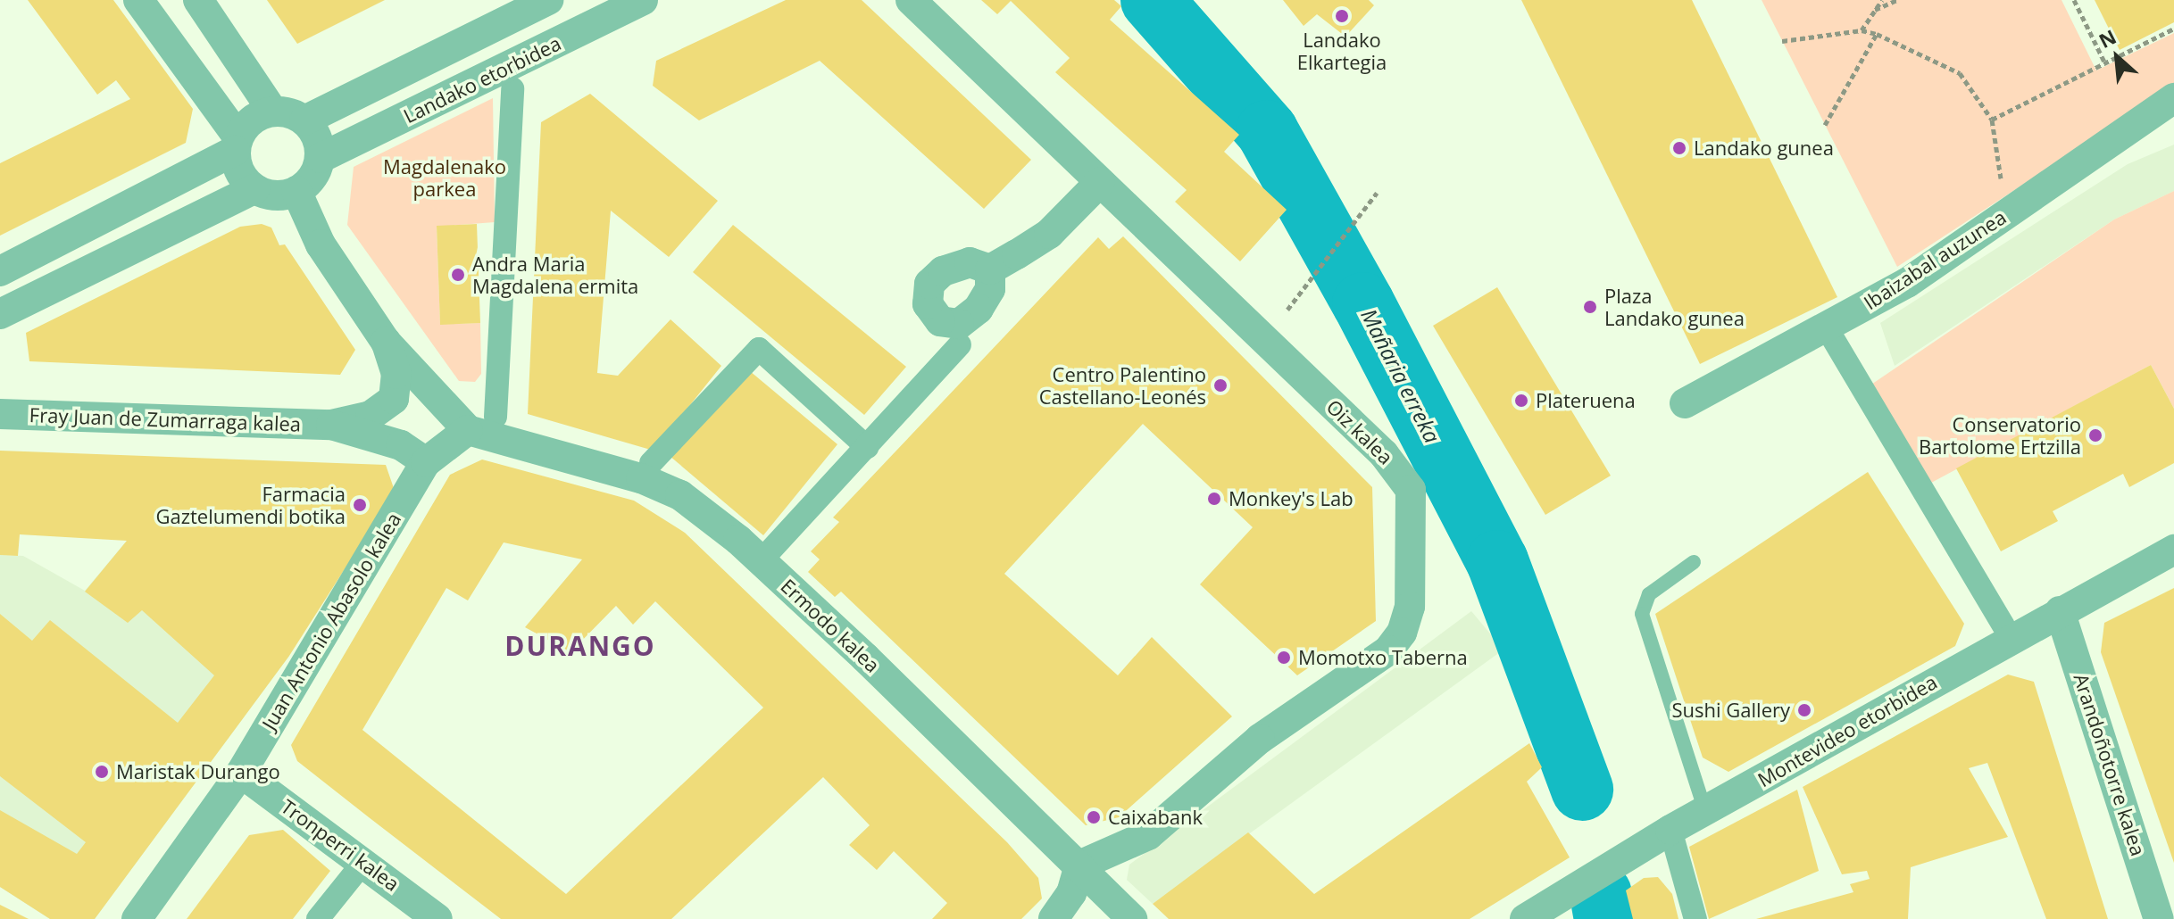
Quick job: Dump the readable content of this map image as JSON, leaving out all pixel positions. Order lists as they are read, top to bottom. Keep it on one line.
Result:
{"streets":{"street":["Landako etorbidea","Ibaizabal auzunea","Fray Juan de Zumarraga kalea","Oiz kalea","Juan Antonio Abasolo kalea","Ermodo kalea","Montevideo etorbidea","Arandoñotorre kalea","Tronperri kalea"]},"crossings":[["Oiz kalea","Ermodo kalea"],["Juan Antonio Abasolo kalea","Tronperri kalea"],["Montevideo etorbidea","Arandoñotorre kalea"]],"districts":["DURANGO"],"water":["Mañaria erreka"],"parks":["Magdalenako parkea"],"places":["Landako Elkartegia","Landako gunea","Andra Maria Magdalena ermita","Plaza Landako gunea","Centro Palentino Castellano-Leonés","Plateruena","Conservatorio Bartolome Ertzilla","Monkey's Lab","Farmacia Gaztelumendi botika","Momotxo Taberna","Sushi Gallery","Maristak Durango","Caixabank"],"north":"top left"}
